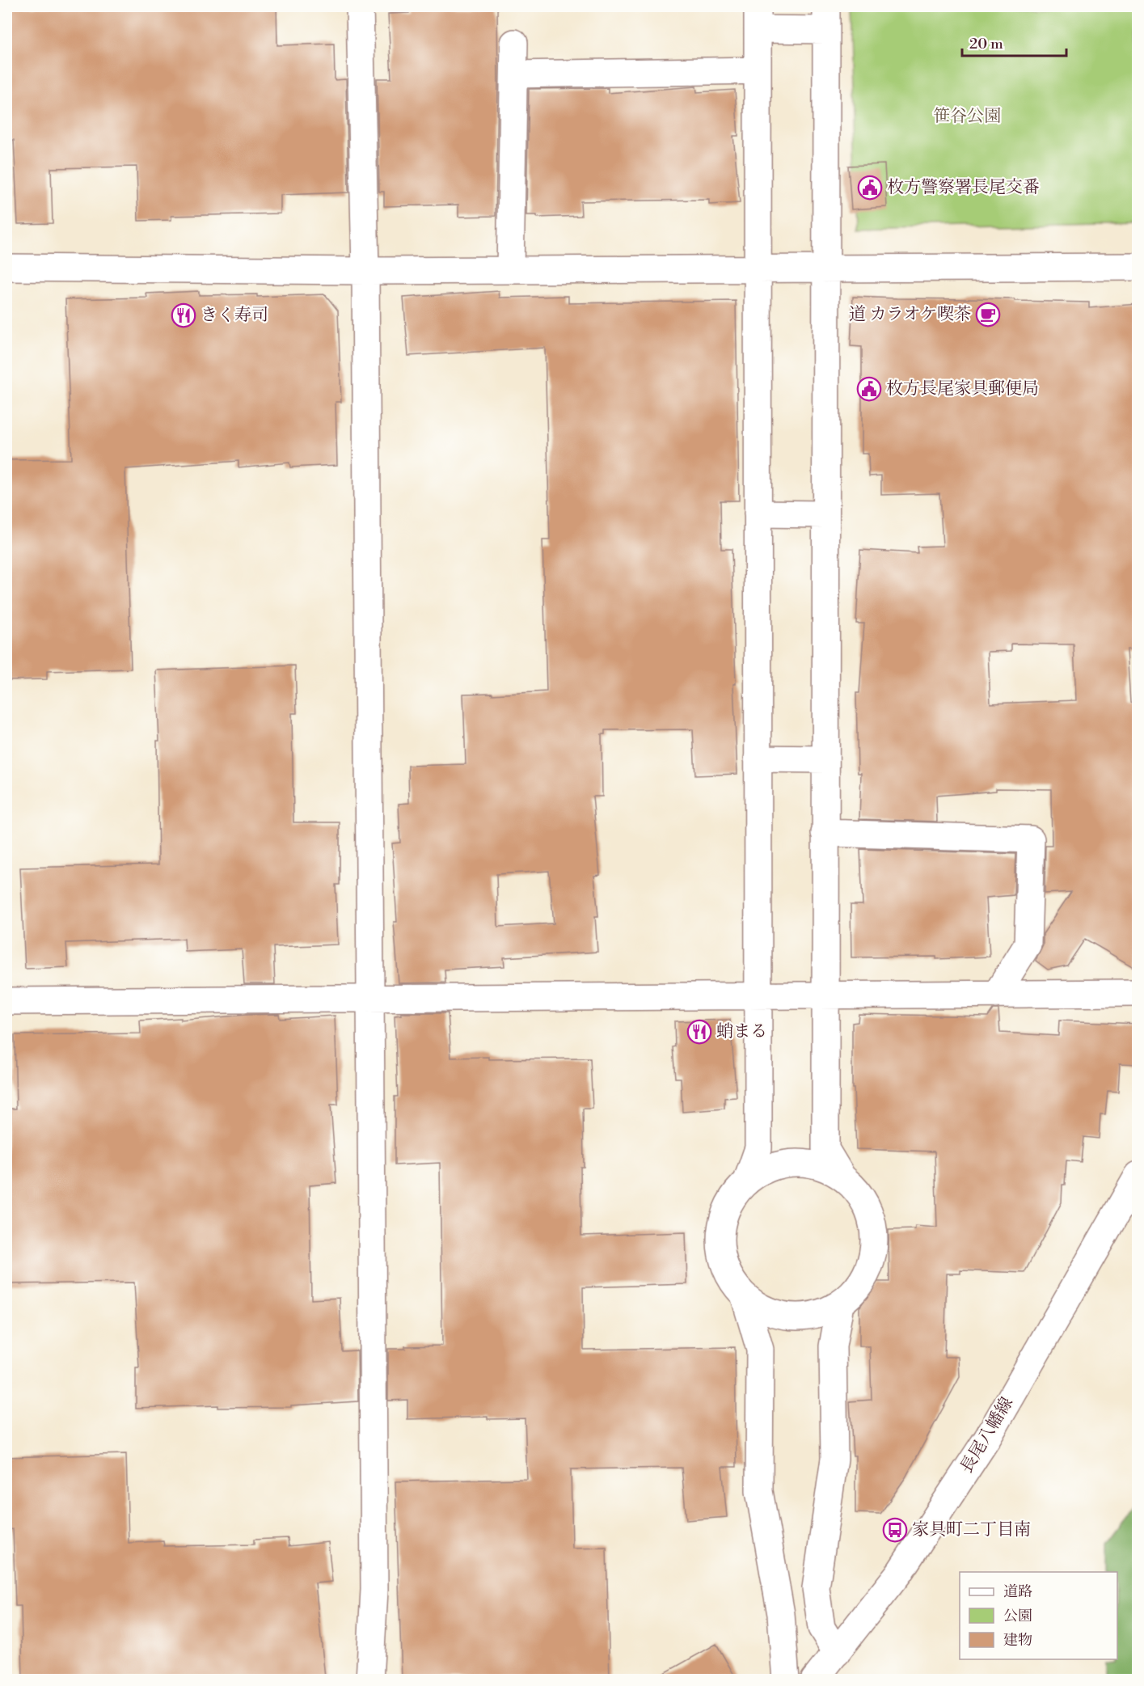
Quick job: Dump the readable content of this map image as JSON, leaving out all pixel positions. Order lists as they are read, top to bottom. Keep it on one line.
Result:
{"streets":{"street":["長尾八幡線"]},"parks":["笹谷公園"],"places":{"public building":["枚方警察署長尾交番","枚方長尾家具郵便局"],"cafe":["道 カラオケ喫茶"],"restaurant":["きく寿司","蛸まる"],"bus stop":["家具町二丁目南"]},"legend":["道路","公園","建物"],"scale_bar":"20 m"}
